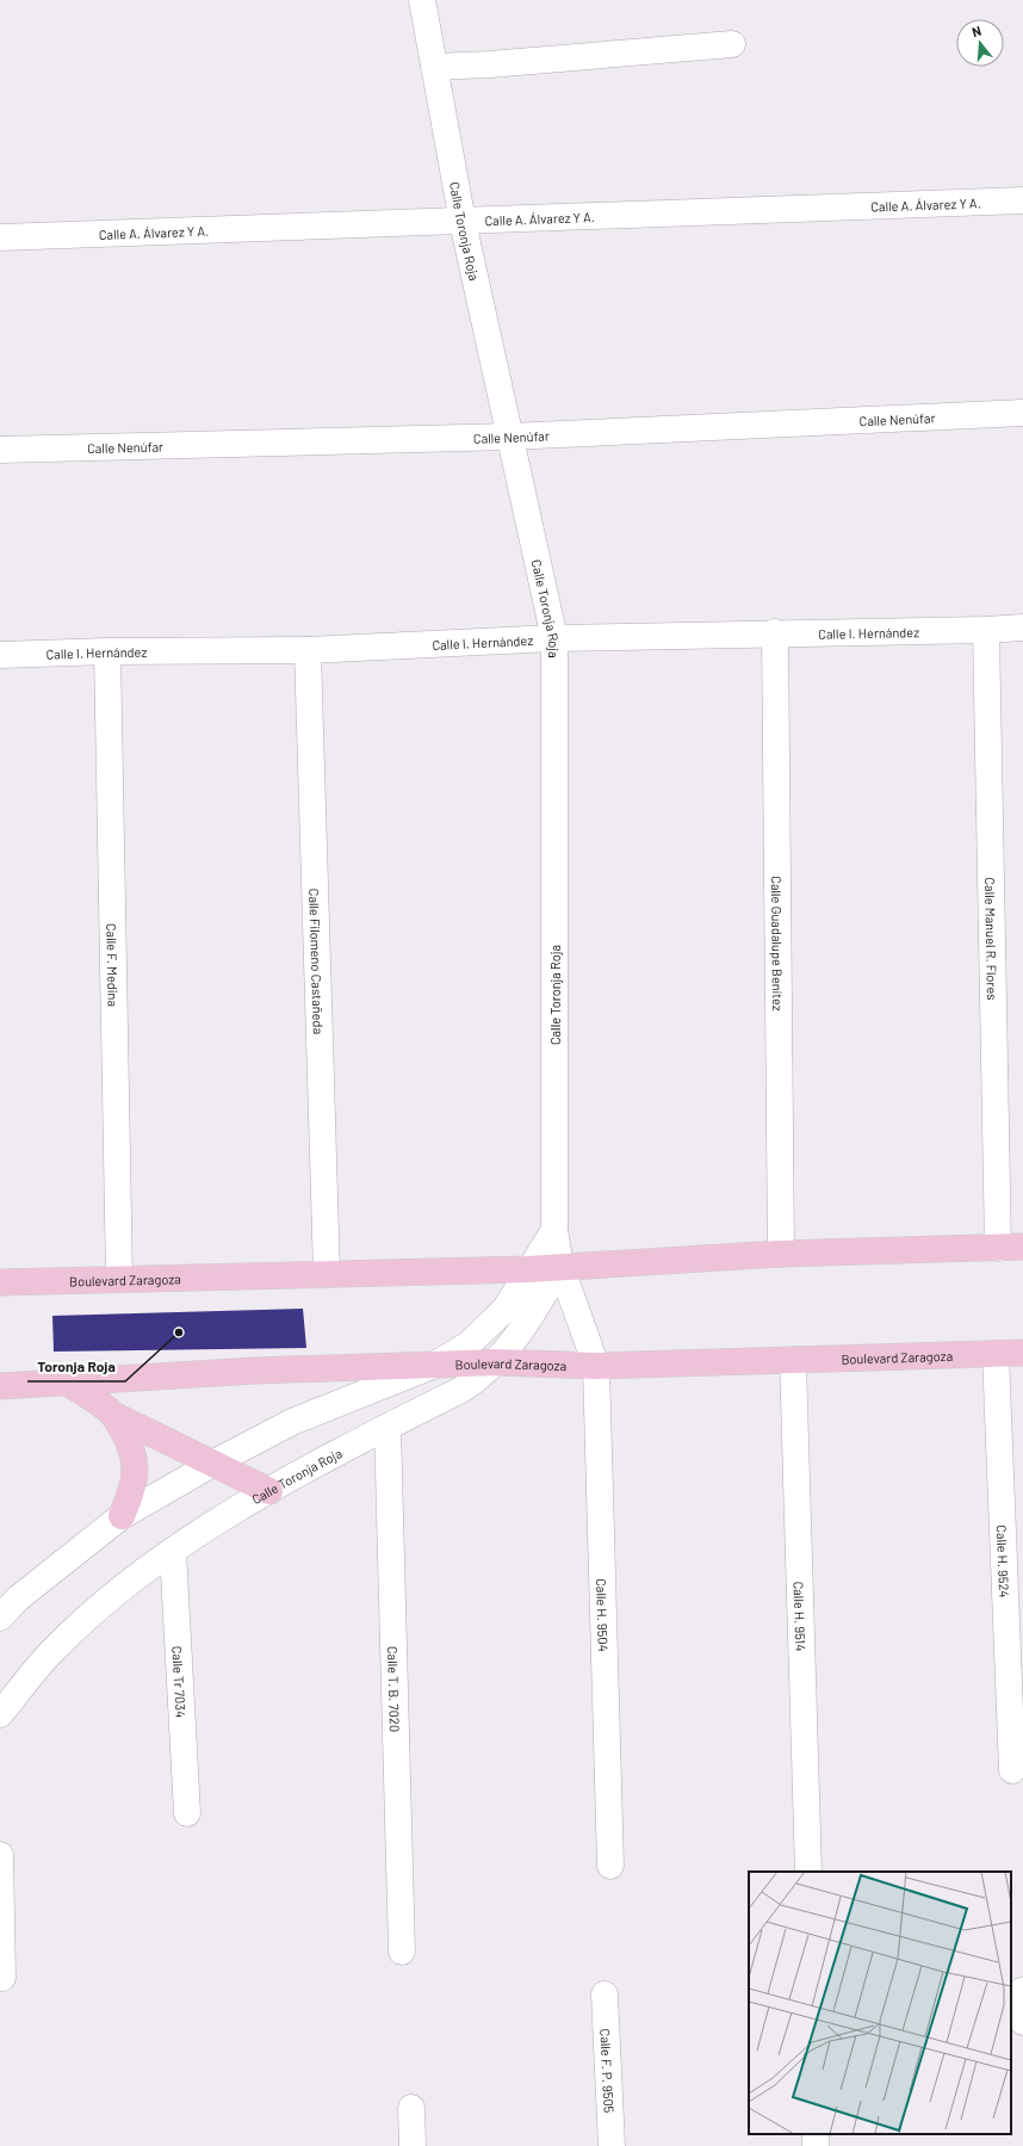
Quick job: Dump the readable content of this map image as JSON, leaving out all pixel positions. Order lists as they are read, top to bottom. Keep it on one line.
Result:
{"streets":{"main road":["Boulevard Zaragoza"],"street":["Calle A. Álvarez Y A.","Calle Toronja Roja","Calle Nenúfar","Calle I. Hernández","Calle Manuel R. Flores","Calle Guadalupe Benítez","Calle Filomeno Castañeda","Calle F. Medina","Calle H. 9524","Calle H. 9504","Calle H. 9514","Calle Tr 7034","Calle T. B. 7020","Calle F. P. 9505"]},"crossings":[["Calle A. Álvarez Y A.","Calle Toronja Roja"],["Calle Toronja Roja","Calle Nenúfar"],["Calle Toronja Roja","Calle I. Hernández"],["Calle Toronja Roja","Boulevard Zaragoza"],["Calle Toronja Roja","Calle H. 9504"],["Calle Toronja Roja","Calle Tr 7034"],["Calle Toronja Roja","Calle T. B. 7020"],["Calle I. Hernández","Calle Manuel R. Flores"],["Calle I. Hernández","Calle Guadalupe Benítez"],["Calle I. Hernández","Calle Filomeno Castañeda"],["Calle I. Hernández","Calle F. Medina"],["Calle Manuel R. Flores","Boulevard Zaragoza"],["Calle Guadalupe Benítez","Boulevard Zaragoza"],["Calle Filomeno Castañeda","Boulevard Zaragoza"],["Calle F. Medina","Boulevard Zaragoza"],["Boulevard Zaragoza","Calle H. 9524"],["Boulevard Zaragoza","Calle H. 9504"],["Boulevard Zaragoza","Calle H. 9514"]],"places":["Toronja Roja"],"north":"top"}
